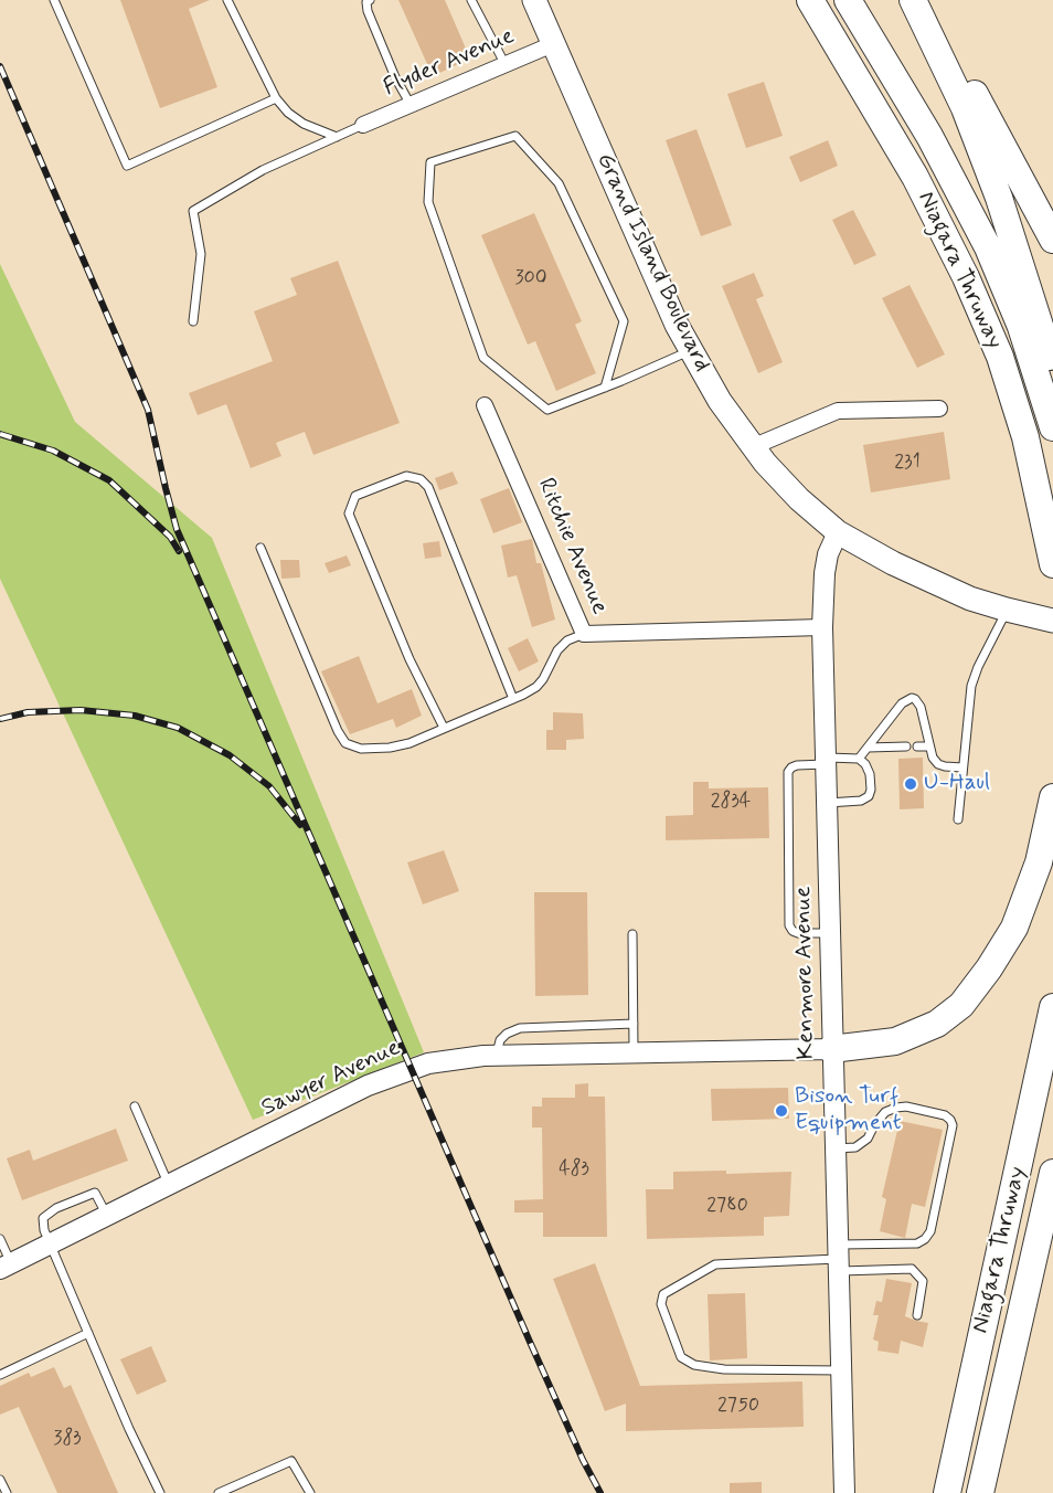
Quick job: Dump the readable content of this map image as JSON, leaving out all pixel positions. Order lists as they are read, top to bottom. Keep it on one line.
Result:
{"streets":{"highway":["Niagara Thruway"],"main road":["Grand Island Boulevard"],"street":["Flyder Avenue","Ritchie Avenue","Kenmore Avenue","Sawyer Avenue"]},"crossings":[["Flyder Avenue","Grand Island Boulevard"],["Grand Island Boulevard","Kenmore Avenue"],["Ritchie Avenue","Kenmore Avenue"],["Kenmore Avenue","Sawyer Avenue"]],"places":["U-Haul","Bison Turf Equipment"],"house_numbers":["300","231","2834","483","2780","2750","383"]}
